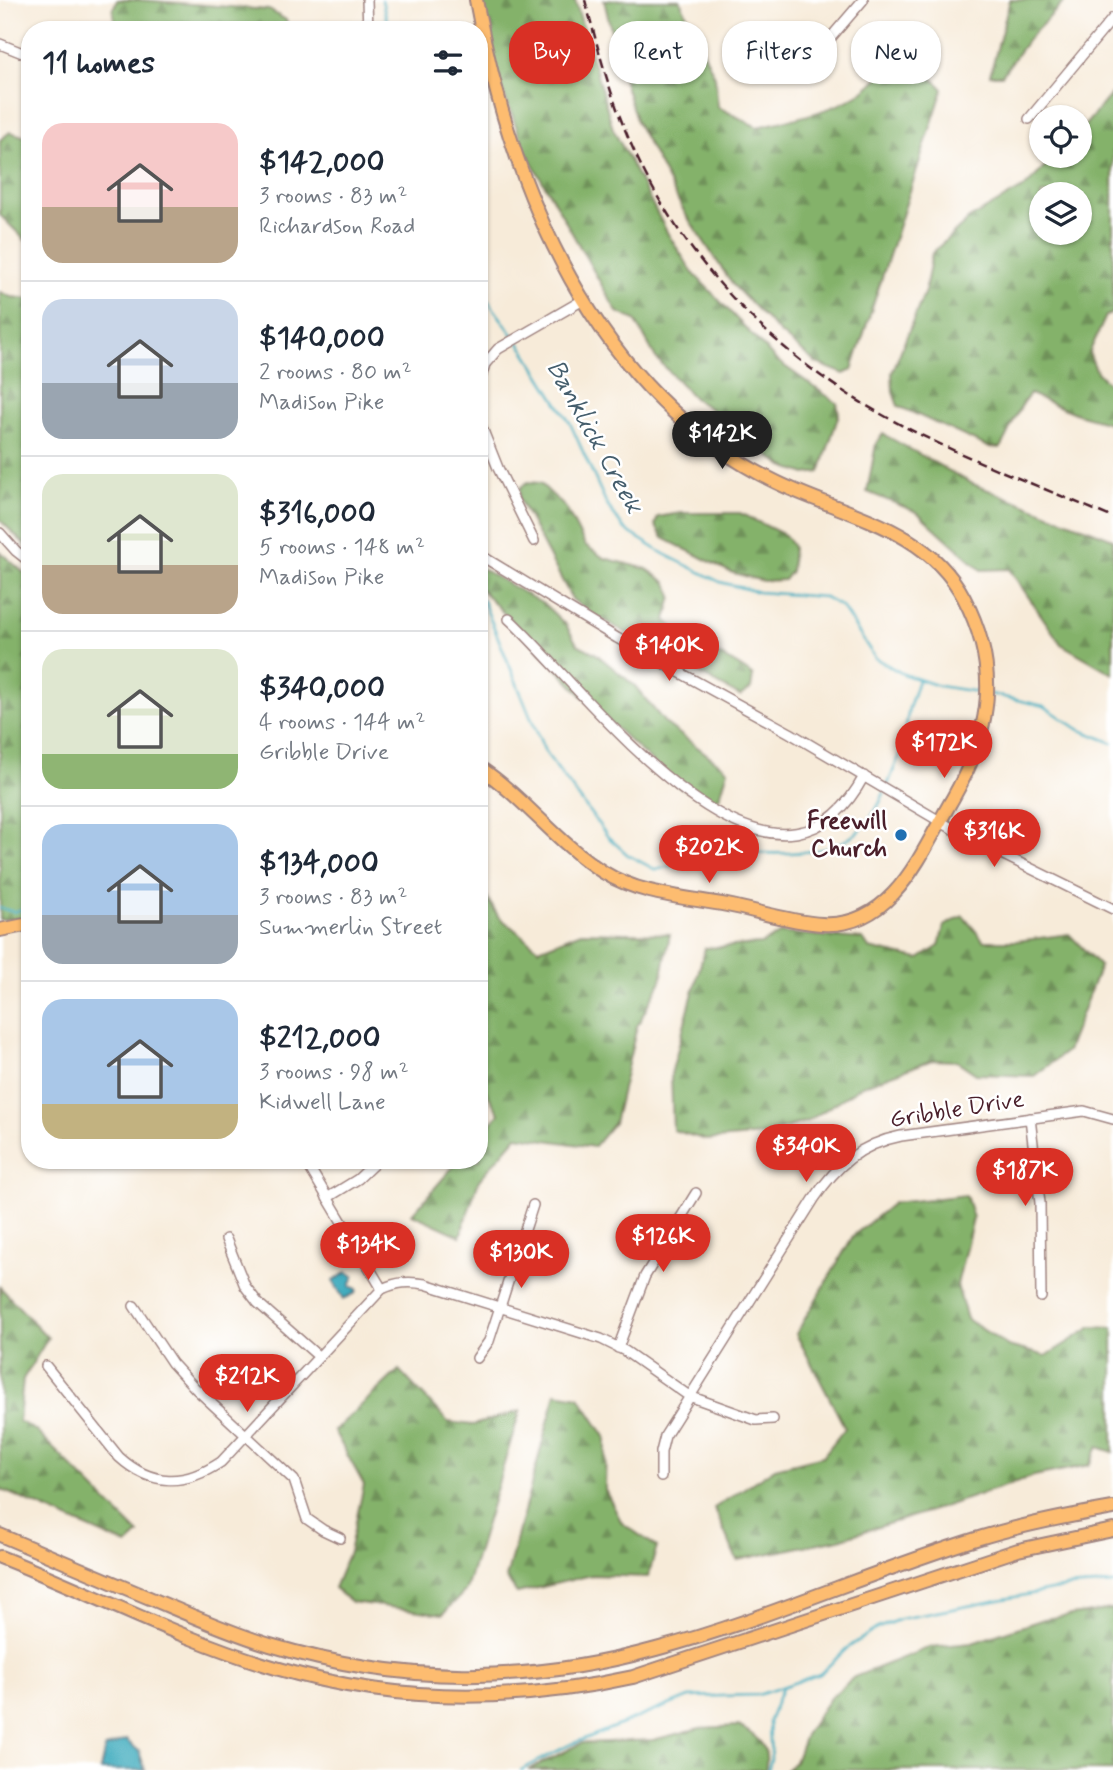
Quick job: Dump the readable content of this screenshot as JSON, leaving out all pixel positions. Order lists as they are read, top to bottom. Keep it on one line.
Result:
{"streets":{"street":["Gribble Drive"]},"water":["Banklick Creek"],"places":["Freewill Church"],"page":{"chip":["Buy","Rent","Filters","New"],"heading":"11 homes","list":[{"name":"$142,000","note":"3 rooms · 83 m² · Richardson Road"},{"name":"$140,000","note":"2 rooms · 80 m² · Madison Pike"},{"name":"$316,000","note":"5 rooms · 148 m² · Madison Pike"},{"name":"$340,000","note":"4 rooms · 144 m² · Gribble Drive"},{"name":"$134,000","note":"3 rooms · 83 m² · Summerlin Street"},{"name":"$212,000","note":"3 rooms · 98 m² · Kidwell Lane"}],"price":["$142K","$140K","$172K","$316K","$202K","$340K","$187K","$126K","$134K","$130K","$212K"]}}
